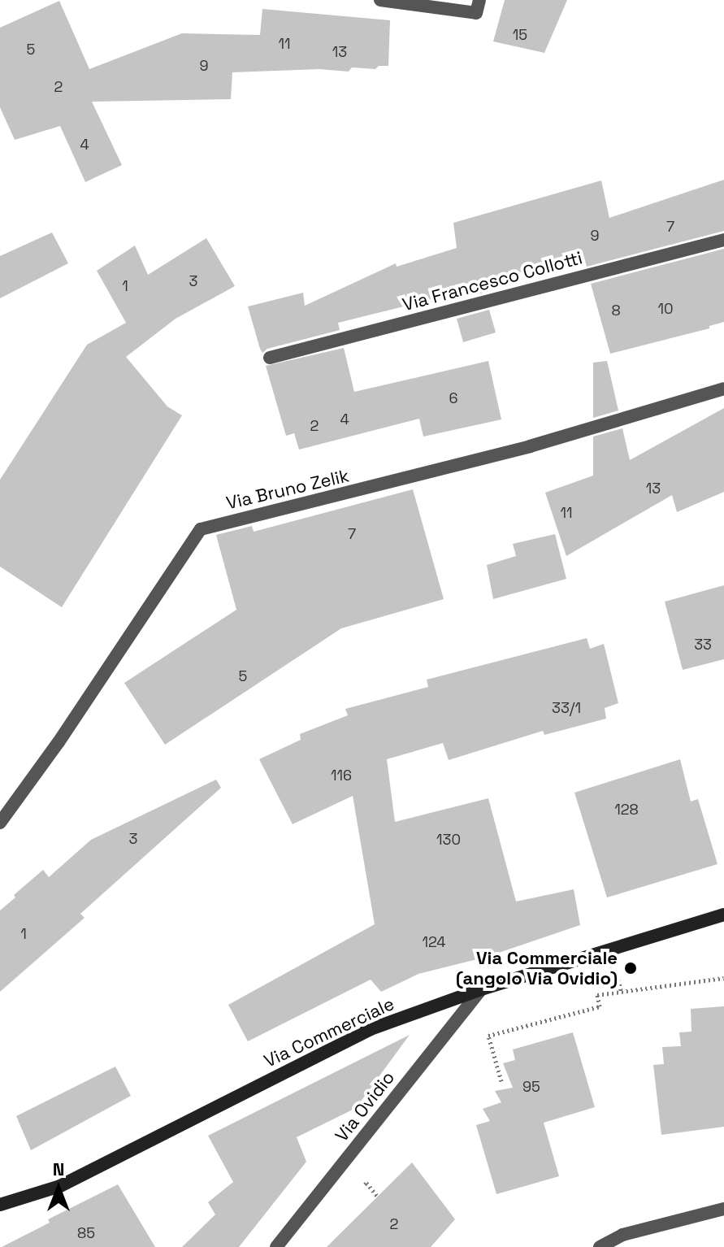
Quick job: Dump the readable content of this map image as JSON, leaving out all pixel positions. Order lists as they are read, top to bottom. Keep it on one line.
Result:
{"streets":{"main road":["Via Commerciale"],"street":["Via Francesco Collotti","Via Bruno Zelik","Via Ovidio"]},"crossings":[["Via Commerciale","Via Ovidio"]],"places":["Via Commerciale (angolo Via Ovidio)"],"house_numbers":["15","11","5","13","9","2","4","7","9","3","1","10","8","6","4","2","13","11","7","33","5","33/1","116","128","3","130","1","124","95","2","85"],"north":"top"}
